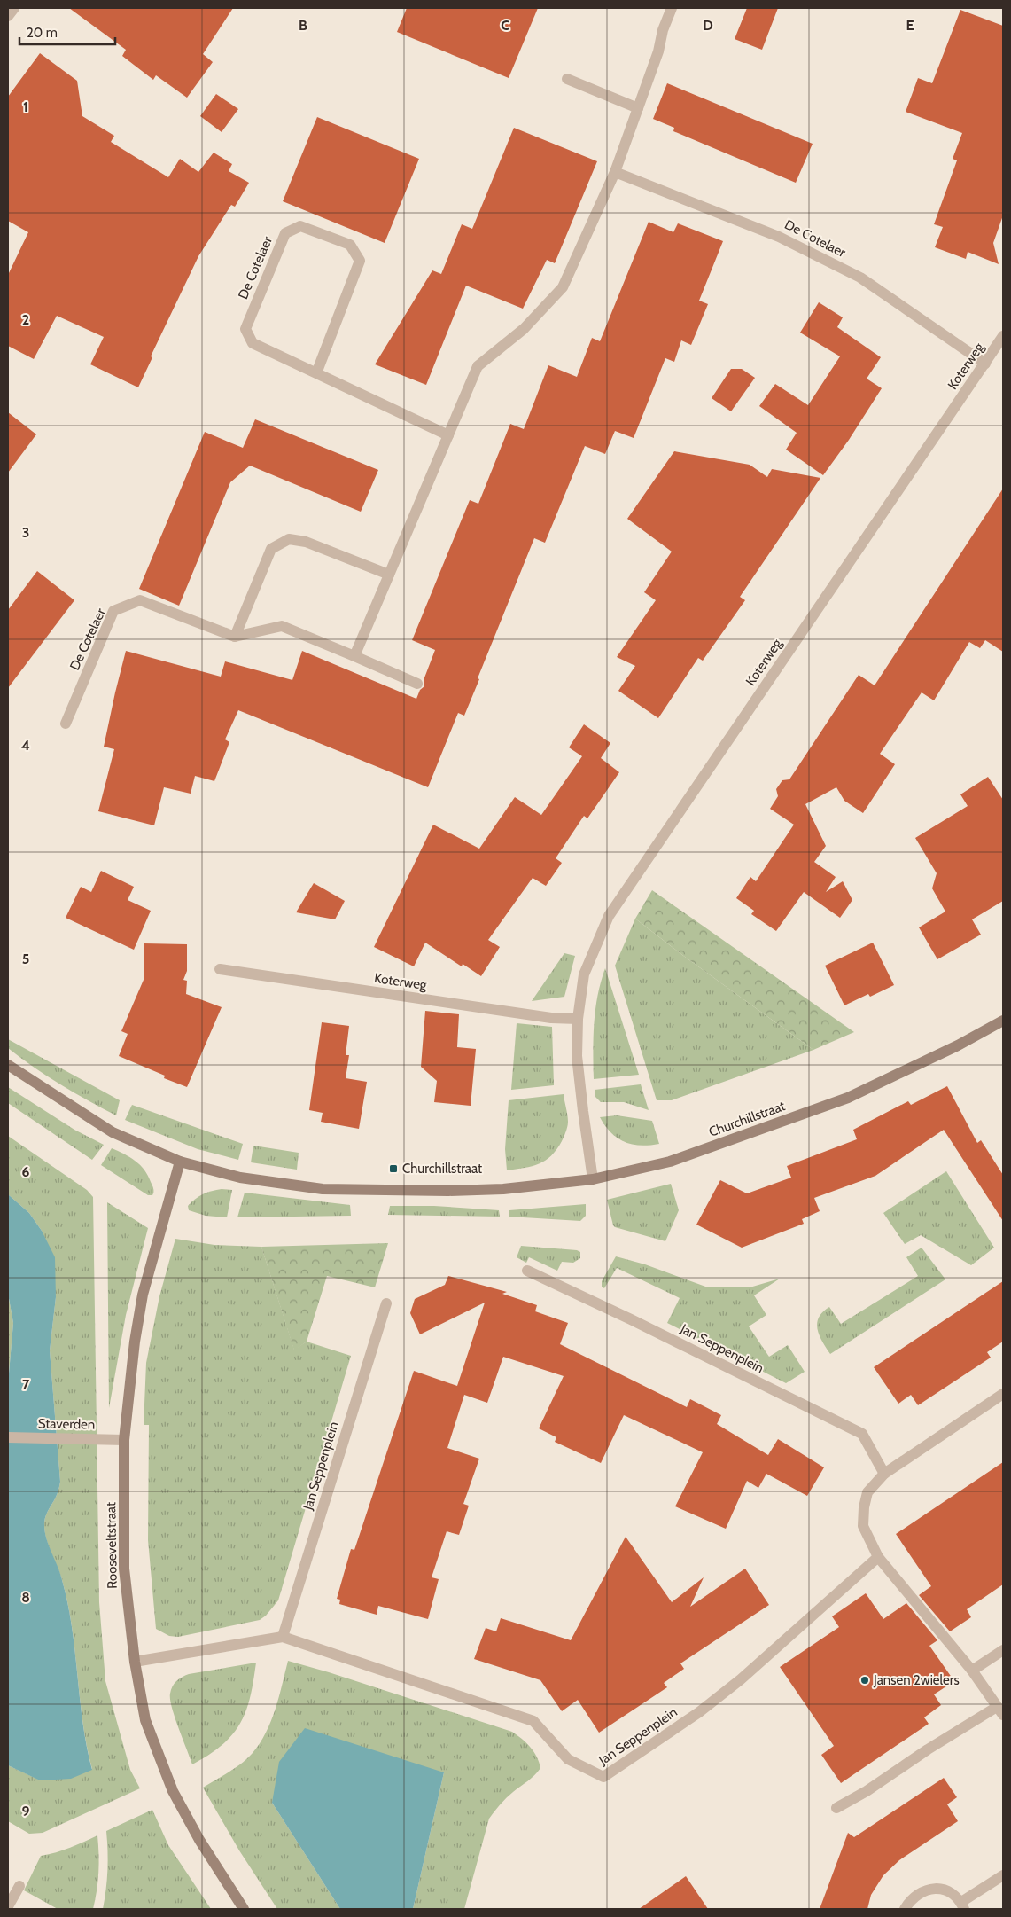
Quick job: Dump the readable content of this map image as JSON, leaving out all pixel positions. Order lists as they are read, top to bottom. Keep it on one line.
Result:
{"streets":{"street":["De Cotelaer","Koterweg","Churchillstraat","Jan Seppenplein","Staverden","Rooseveltstraat"]},"crossings":[["De Cotelaer","Koterweg"],["Koterweg","Churchillstraat"],["Churchillstraat","Rooseveltstraat"],["Jan Seppenplein","Rooseveltstraat"],["Staverden","Rooseveltstraat"]],"places":{"transit":["Churchillstraat"],"other":["Jansen 2wielers"]},"scale_bar":"20 m","grid":{"columns":["B","C","D","E"],"rows":["1","2","3","4","5","6","7","8","9"]}}
